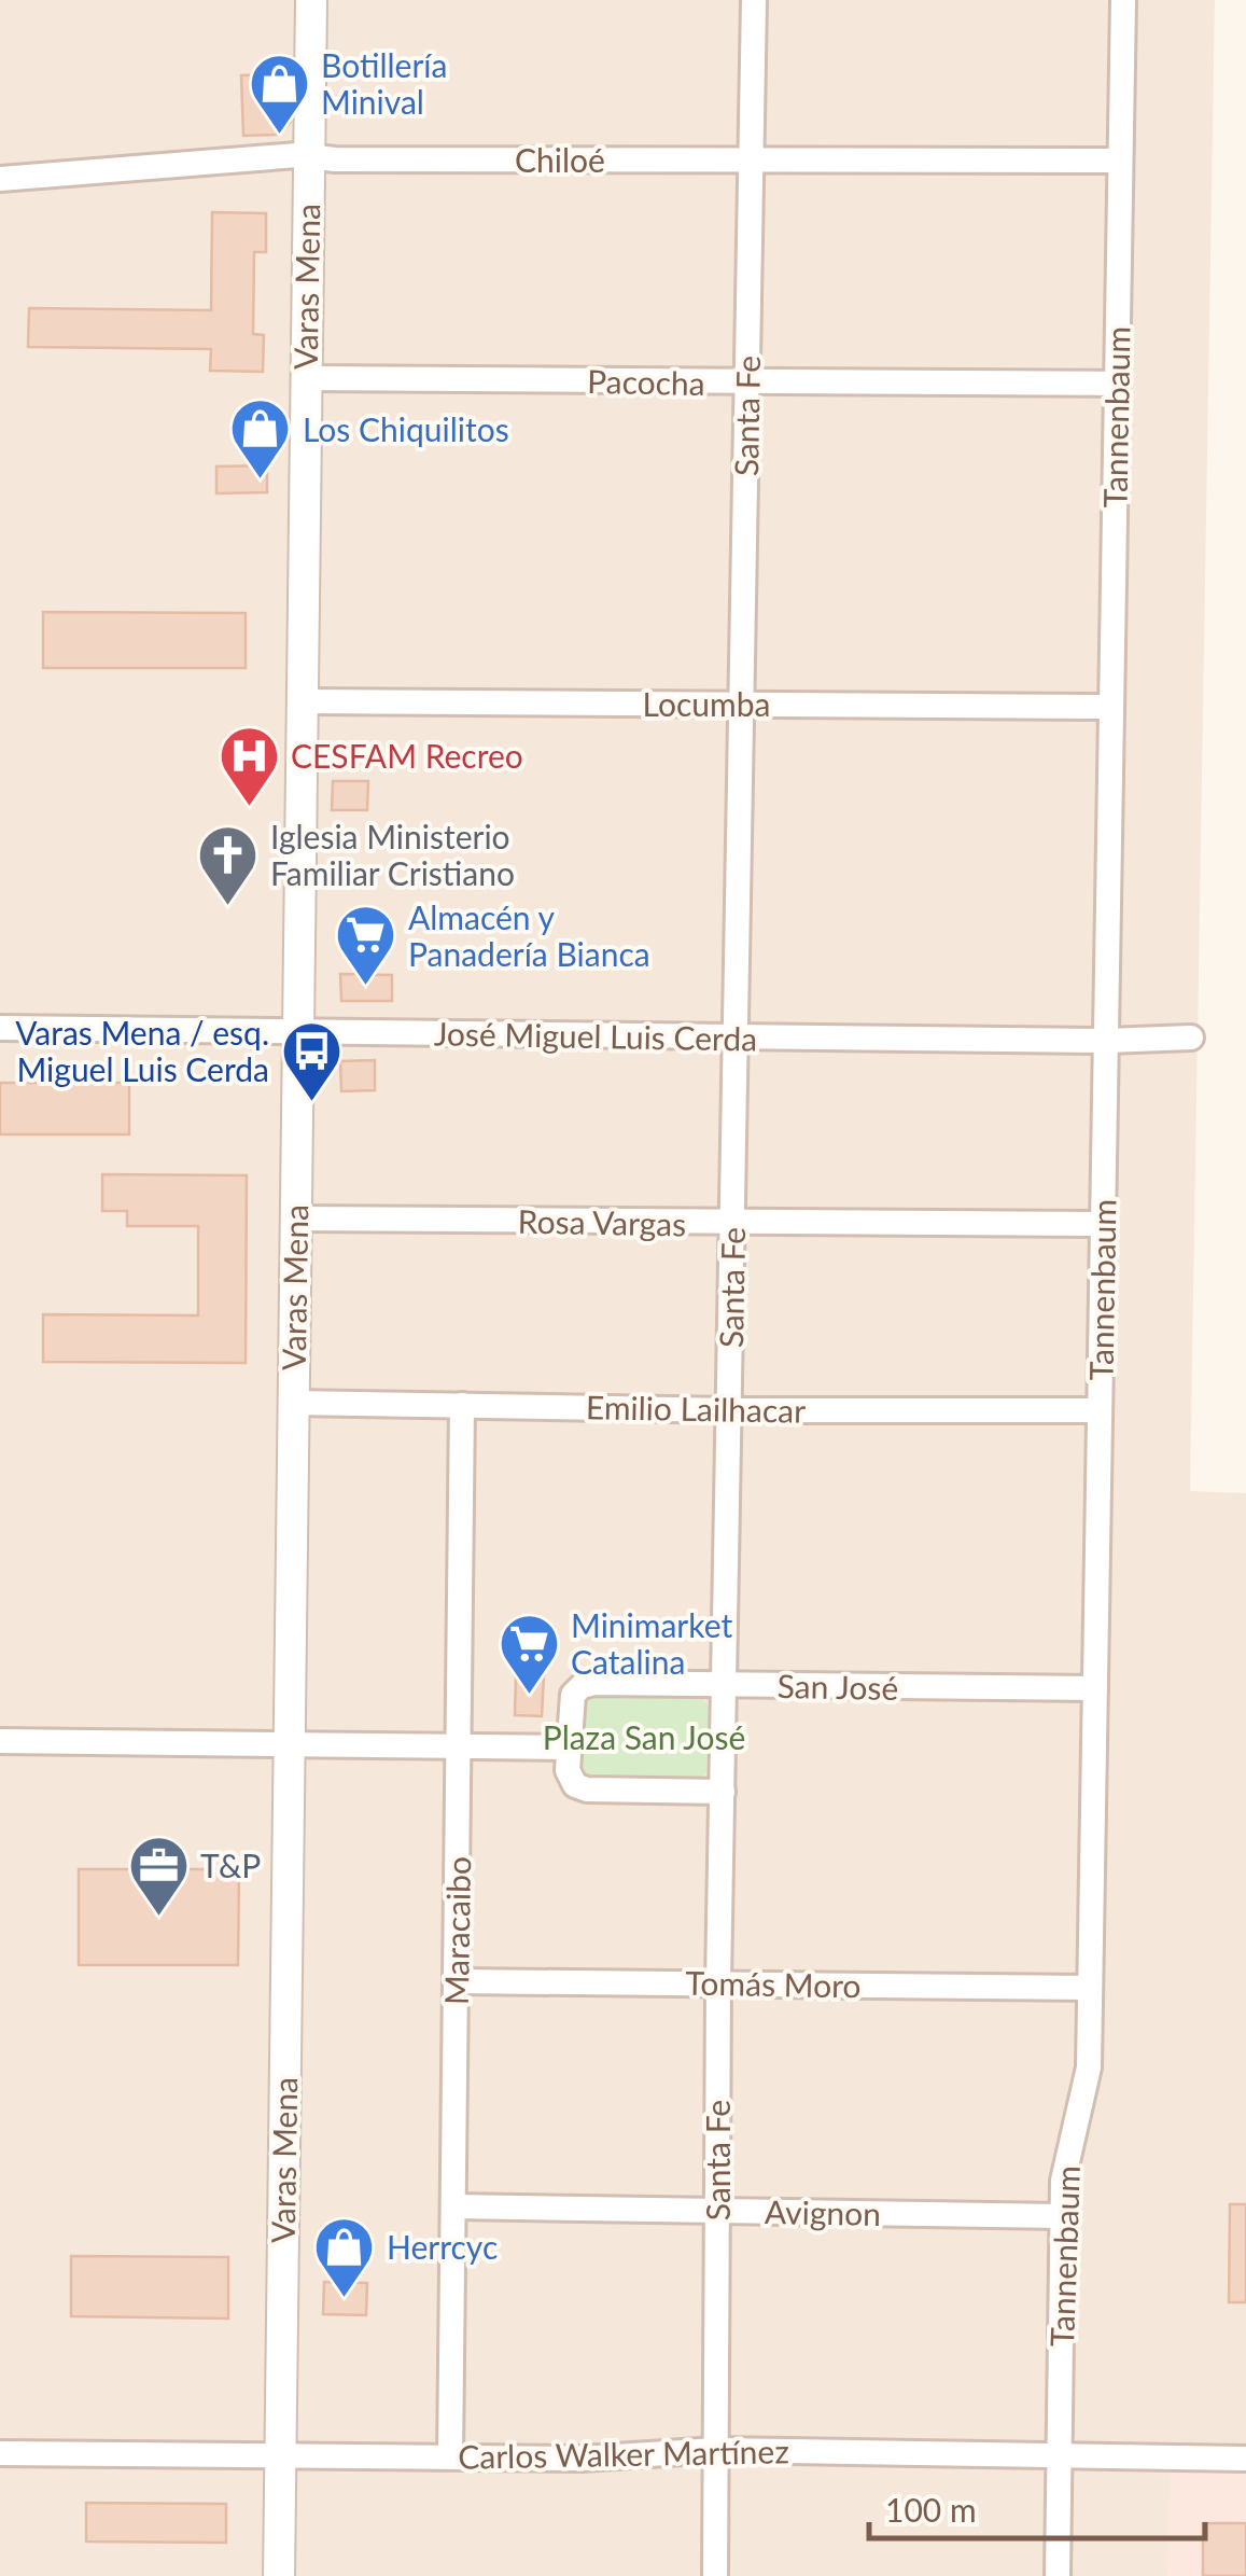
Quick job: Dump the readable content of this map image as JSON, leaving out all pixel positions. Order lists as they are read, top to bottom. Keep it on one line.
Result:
{"streets":{"street":["Chiloé","Varas Mena","Pacocha","Santa Fe","Tannenbaum","Locumba","José Miguel Luis Cerda","Rosa Vargas","Emilio Lailhacar","San José","Maracaibo","Tomás Moro","Avignon","Carlos Walker Martínez"]},"crossings":[["Chiloé","Varas Mena"],["Chiloé","Santa Fe"],["Chiloé","Tannenbaum"],["Varas Mena","Pacocha"],["Varas Mena","Locumba"],["Varas Mena","José Miguel Luis Cerda"],["Varas Mena","Rosa Vargas"],["Varas Mena","Emilio Lailhacar"],["Varas Mena","Carlos Walker Martínez"],["Pacocha","Santa Fe"],["Pacocha","Tannenbaum"],["Santa Fe","Locumba"],["Santa Fe","José Miguel Luis Cerda"],["Santa Fe","Rosa Vargas"],["Santa Fe","Emilio Lailhacar"],["Santa Fe","San José"],["Santa Fe","Tomás Moro"],["Santa Fe","Avignon"],["Santa Fe","Carlos Walker Martínez"],["Tannenbaum","Locumba"],["Tannenbaum","José Miguel Luis Cerda"],["Tannenbaum","Rosa Vargas"],["Tannenbaum","Emilio Lailhacar"],["Tannenbaum","San José"],["Tannenbaum","Tomás Moro"],["Tannenbaum","Avignon"],["Tannenbaum","Carlos Walker Martínez"],["Emilio Lailhacar","Maracaibo"],["Maracaibo","Tomás Moro"],["Maracaibo","Avignon"],["Maracaibo","Carlos Walker Martínez"]],"parks":["Plaza San José"],"places":{"shop":["Botillería Minival","Los Chiquilitos","Herrcyc"],"hospital":["CESFAM Recreo"],"church":["Iglesia Ministerio Familiar Cristiano"],"supermarket":["Almacén y Panadería Bianca","Minimarket Catalina"],"bus stop":["Varas Mena / esq. Miguel Luis Cerda"],"office":["T&P"]},"scale_bar":"100 m"}
